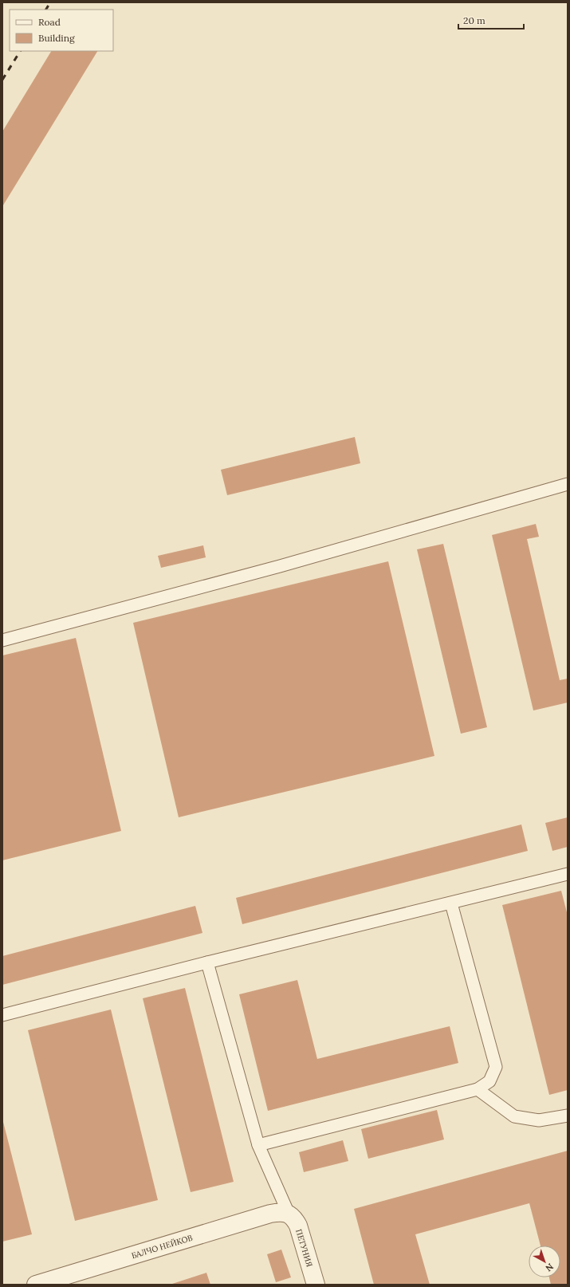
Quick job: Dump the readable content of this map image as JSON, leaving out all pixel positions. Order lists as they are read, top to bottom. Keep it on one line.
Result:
{"streets":{"street":["БАЛЧО НЕЙКОВ","ПЕТУНИЯ"]},"crossings":[["БАЛЧО НЕЙКОВ","ПЕТУНИЯ"]],"legend":["Road","Building"],"scale_bar":"20 m","north":"bottom right"}
